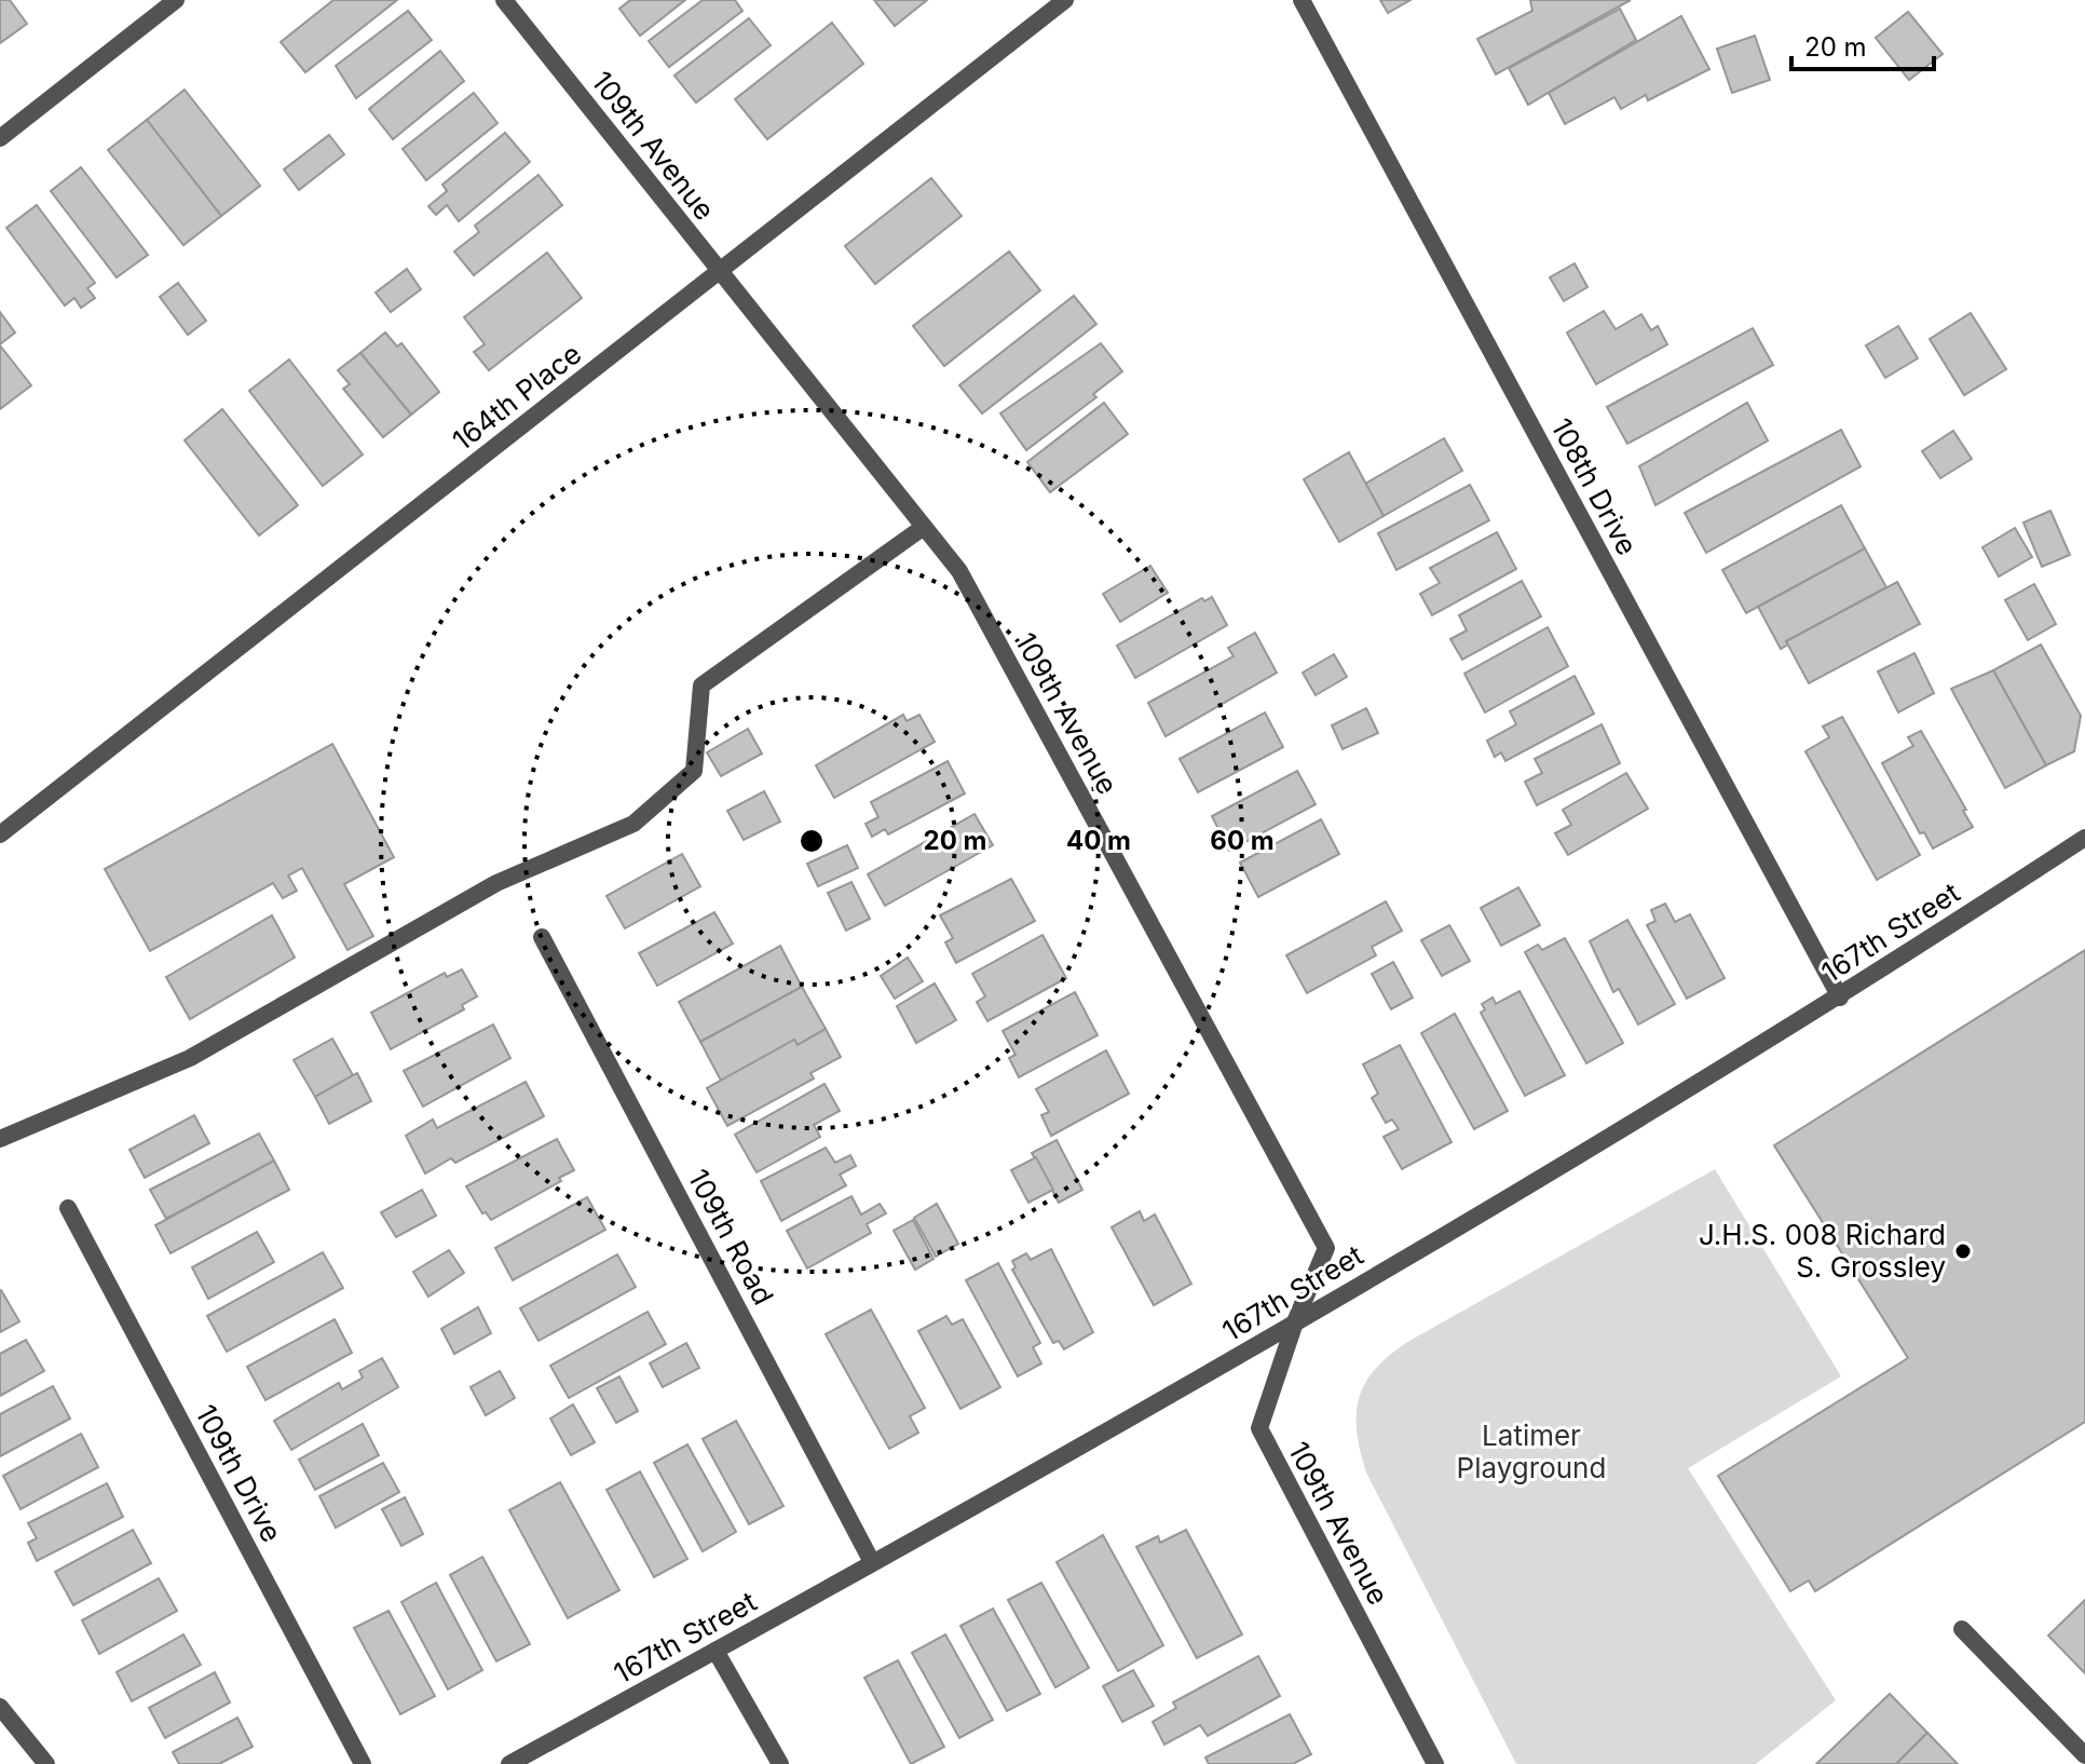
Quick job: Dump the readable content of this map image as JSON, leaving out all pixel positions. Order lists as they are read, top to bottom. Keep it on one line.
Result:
{"streets":{"street":["109th Avenue","164th Place","108th Drive","167th Street","109th Road","109th Drive"]},"crossings":[["109th Avenue","164th Place"],["109th Avenue","167th Street"],["108th Drive","167th Street"],["167th Street","109th Road"]],"parks":["Latimer Playground"],"places":["J.H.S. 008 Richard S. Grossley"],"scale_bar":"20 m","rings":["20 m","40 m","60 m"]}
